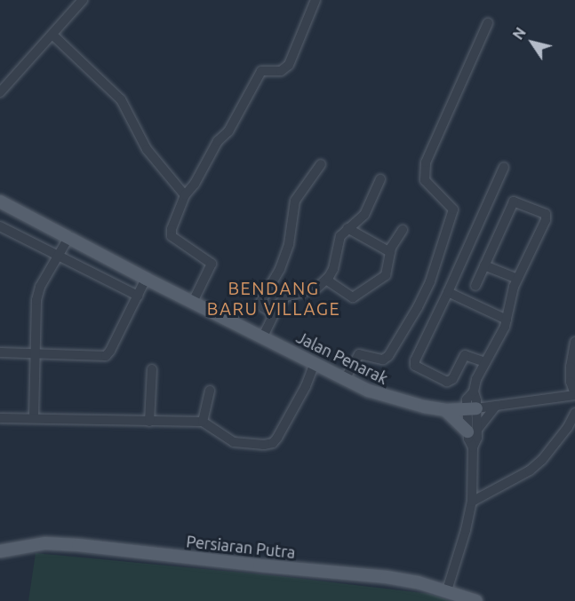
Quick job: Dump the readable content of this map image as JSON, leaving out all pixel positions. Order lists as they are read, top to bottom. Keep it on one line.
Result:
{"streets":{"main road":["Jalan Penarak","Persiaran Putra"]},"districts":["BENDANG BARU VILLAGE"],"north":"top left"}
